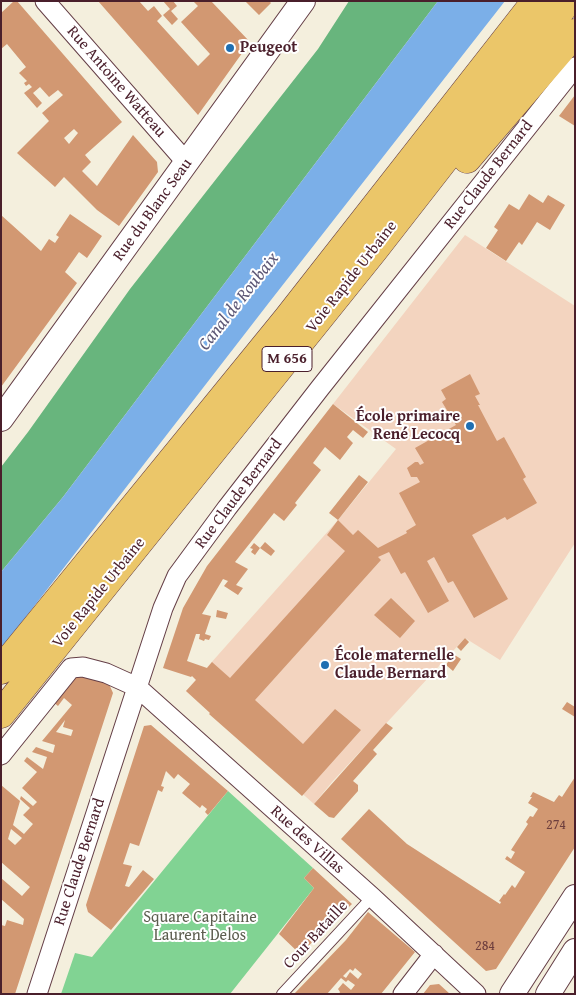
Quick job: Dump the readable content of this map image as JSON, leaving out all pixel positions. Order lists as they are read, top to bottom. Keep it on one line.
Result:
{"streets":{"highway":["Voie Rapide Urbaine","M 656"],"street":["Rue Antoine Watteau","Rue Claude Bernard","Rue du Blanc Seau","Rue des Villas"],"lane":["Cour Bataille"]},"crossings":[["Rue Antoine Watteau","Rue du Blanc Seau"],["Rue Claude Bernard","Rue des Villas"],["Rue des Villas","Cour Bataille"]],"water":["Canal de Roubaix"],"parks":["Square Capitaine Laurent Delos"],"places":["Peugeot","École primaire René Lecocq","École maternelle Claude Bernard"],"house_numbers":["274","284"]}
